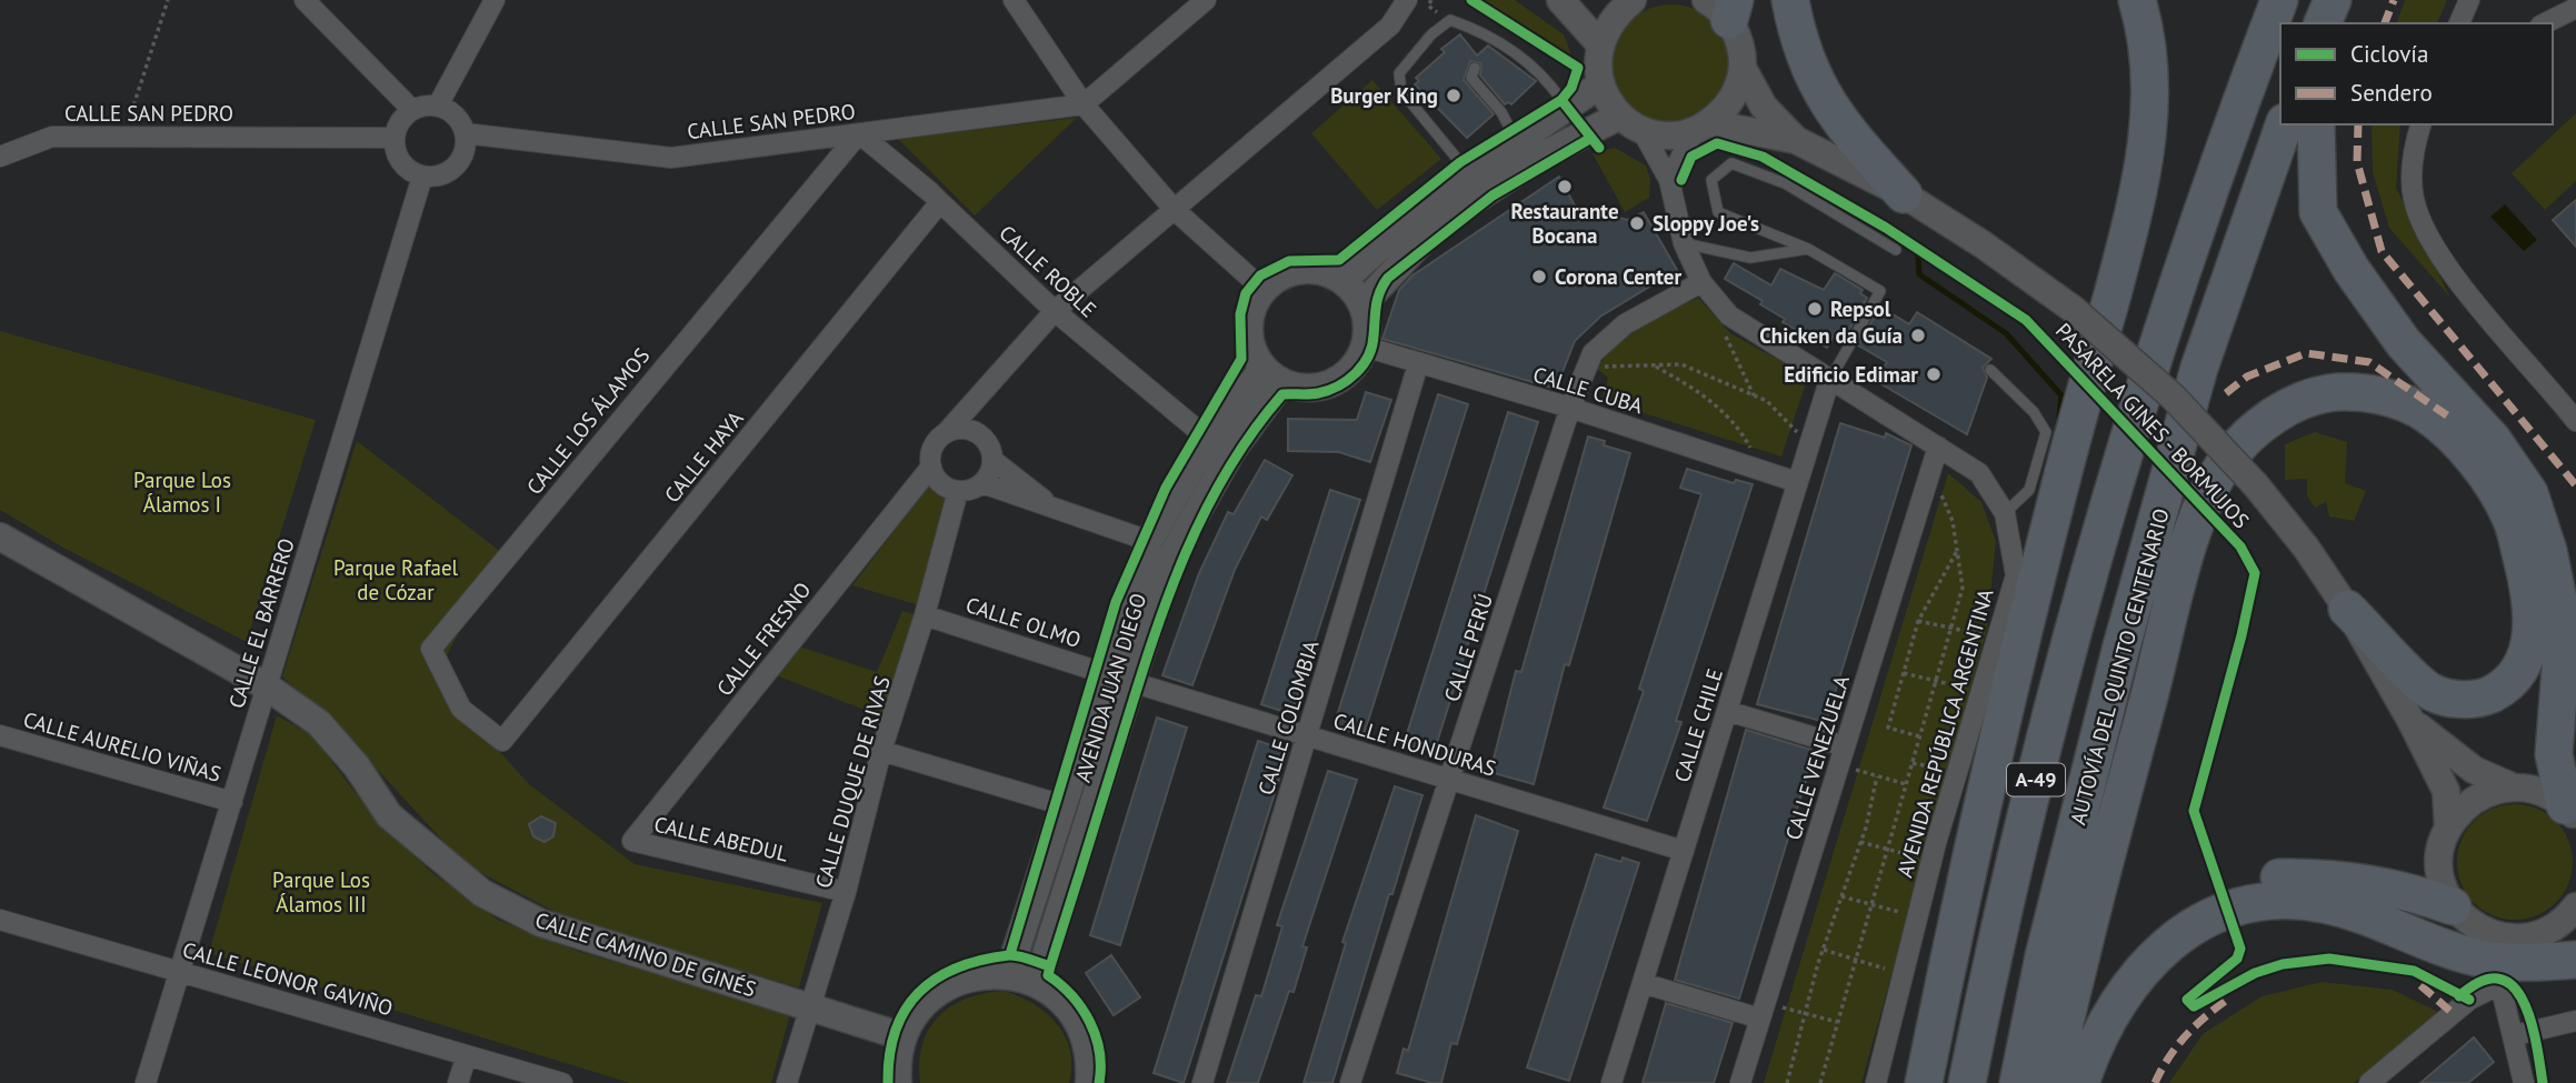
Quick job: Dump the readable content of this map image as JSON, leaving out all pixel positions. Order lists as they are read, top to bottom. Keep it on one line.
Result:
{"streets":{"highway":["AUTOVÍA DEL QUINTO CENTENARIO","A-49"],"street":["CALLE SAN PEDRO","CALLE ROBLE","CALLE CUBA","CALLE LOS ÁLAMOS","CALLE HAYA","CALLE OLMO","CALLE EL BARRERO","CALLE FRESNO","CALLE PERÚ","AVENIDA JUAN DIEGO","CALLE COLOMBIA","CALLE CHILE","AVENIDA REPÚBLICA ARGENTINA","CALLE HONDURAS","CALLE AURELIO VIÑAS","CALLE VENEZUELA","CALLE DUQUE DE RIVAS","CALLE ABEDUL","CALLE CAMINO DE GINÉS","CALLE LEONOR GAVIÑO"],"cycle path":["PASARELA GINES - BORMUJOS"]},"crossings":[["CALLE SAN PEDRO","CALLE ROBLE"],["CALLE SAN PEDRO","CALLE LOS ÁLAMOS"],["CALLE SAN PEDRO","CALLE EL BARRERO"],["CALLE ROBLE","CALLE LOS ÁLAMOS"],["CALLE ROBLE","CALLE HAYA"],["CALLE ROBLE","AVENIDA JUAN DIEGO"],["CALLE CUBA","CALLE PERÚ"],["CALLE CUBA","AVENIDA JUAN DIEGO"],["CALLE CUBA","CALLE COLOMBIA"],["CALLE CUBA","CALLE CHILE"],["CALLE LOS ÁLAMOS","CALLE HAYA"],["CALLE OLMO","AVENIDA JUAN DIEGO"],["CALLE OLMO","CALLE HONDURAS"],["CALLE OLMO","CALLE DUQUE DE RIVAS"],["CALLE EL BARRERO","CALLE AURELIO VIÑAS"],["CALLE EL BARRERO","CALLE CAMINO DE GINÉS"],["CALLE EL BARRERO","CALLE LEONOR GAVIÑO"],["CALLE FRESNO","CALLE DUQUE DE RIVAS"],["CALLE FRESNO","CALLE ABEDUL"],["CALLE PERÚ","AVENIDA REPÚBLICA ARGENTINA"],["CALLE PERÚ","CALLE HONDURAS"],["AVENIDA JUAN DIEGO","CALLE HONDURAS"],["CALLE COLOMBIA","CALLE HONDURAS"],["CALLE CHILE","AVENIDA REPÚBLICA ARGENTINA"],["CALLE CHILE","CALLE HONDURAS"],["AVENIDA REPÚBLICA ARGENTINA","CALLE VENEZUELA"],["CALLE DUQUE DE RIVAS","CALLE ABEDUL"],["CALLE DUQUE DE RIVAS","CALLE CAMINO DE GINÉS"]],"parks":["Parque Los Álamos I","Parque Rafael de Cózar","Parque Los Álamos III"],"places":["Burger King","Restaurante Bocana","Sloppy Joe's","Corona Center","Repsol","Chicken da Guía","Edificio Edimar"],"legend":["Ciclovía","Sendero"]}
